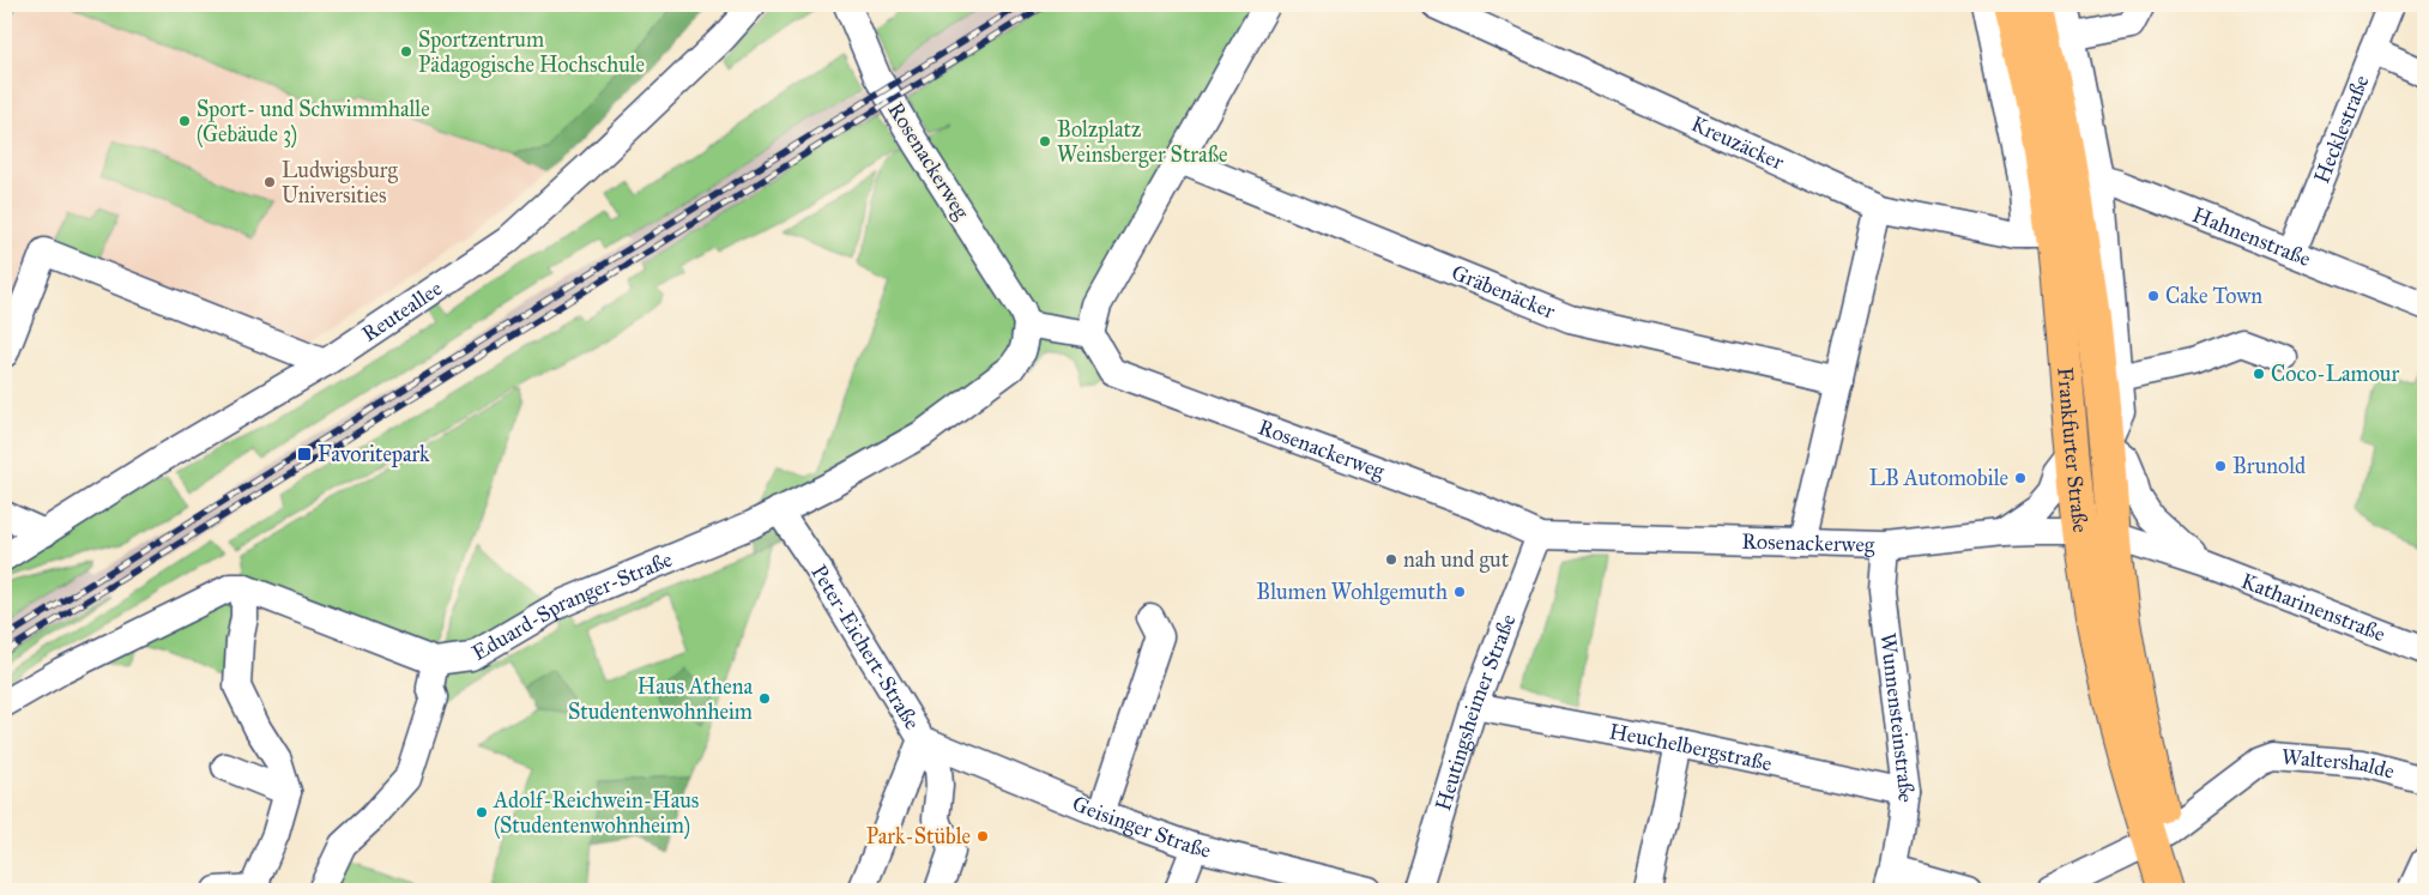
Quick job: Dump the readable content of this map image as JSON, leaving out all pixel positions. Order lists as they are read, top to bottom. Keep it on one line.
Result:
{"streets":{"main road":["Frankfurter Straße"],"street":["Hecklestraße","Kreuzäcker","Rosenackerweg","Hahnenstraße","Gräbenäcker","Reuteallee","Eduard-Spranger-Straße","Katharinenstraße","Peter-Eichert-Straße","Heutingsheimer Straße","Wunnensteinstraße","Heuchelbergstraße","Waltershalde","Geisinger Straße"]},"crossings":[["Hecklestraße","Hahnenstraße"],["Kreuzäcker","Frankfurter Straße"],["Rosenackerweg","Frankfurter Straße"],["Rosenackerweg","Eduard-Spranger-Straße"],["Rosenackerweg","Katharinenstraße"],["Rosenackerweg","Heutingsheimer Straße"],["Rosenackerweg","Wunnensteinstraße"],["Hahnenstraße","Frankfurter Straße"],["Frankfurter Straße","Katharinenstraße"],["Frankfurter Straße","Waltershalde"],["Eduard-Spranger-Straße","Peter-Eichert-Straße"],["Peter-Eichert-Straße","Geisinger Straße"],["Heutingsheimer Straße","Heuchelbergstraße"],["Wunnensteinstraße","Heuchelbergstraße"]],"places":{"other":["Sportzentrum Pädagogische Hochschule","Sport- und Schwimmhalle (Gebäude 3)","Bolzplatz Weinsberger Straße","Ludwigsburg Universities","Cake Town","Coco-Lamour","Brunold","LB Automobile","nah und gut","Blumen Wohlgemuth","Haus Athena Studentenwohnheim","Adolf-Reichwein-Haus (Studentenwohnheim)","Park-Stüble"],"transit":["Favoritepark"]}}
